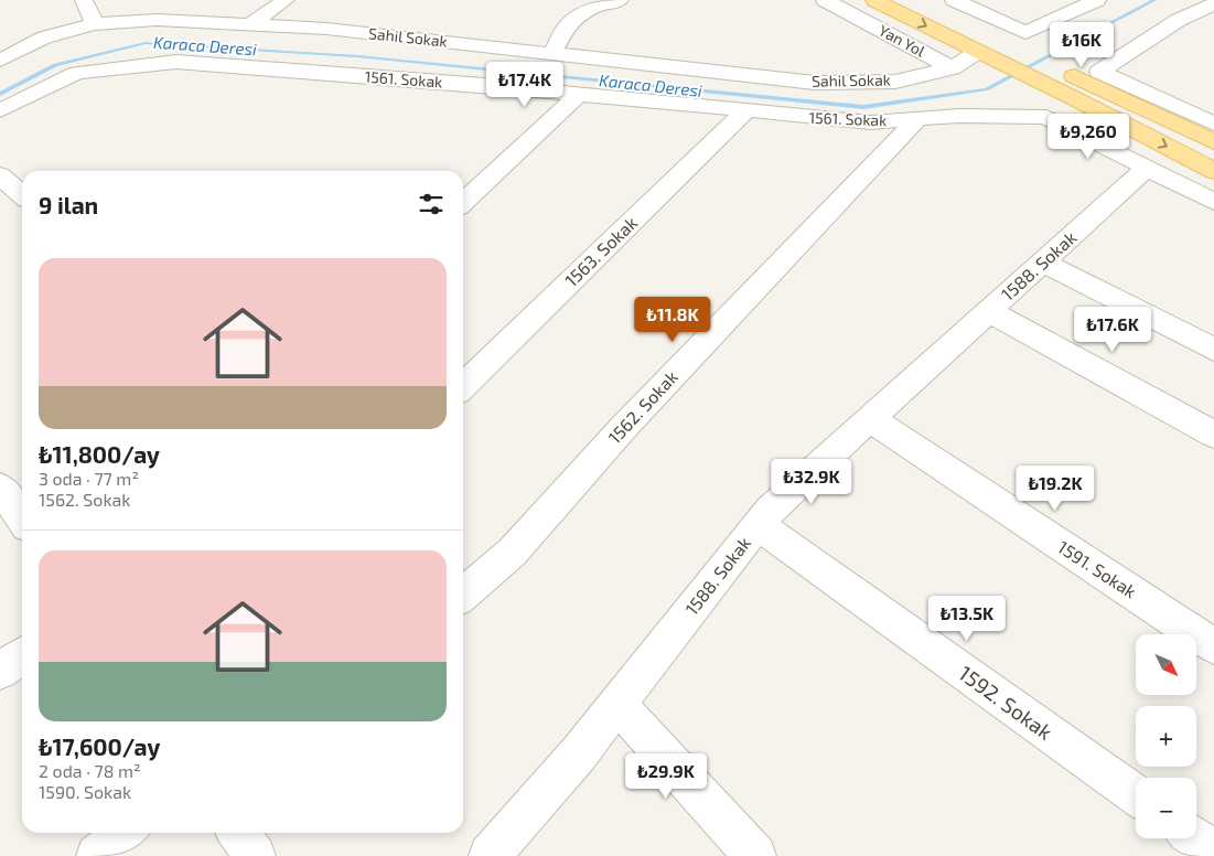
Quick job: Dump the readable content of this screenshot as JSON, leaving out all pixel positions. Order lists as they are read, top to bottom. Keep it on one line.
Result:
{"streets":{"street":["Sahil Sokak","Yan Yol","1561. Sokak","1563. Sokak","1588. Sokak","1562. Sokak","1591. Sokak","1592. Sokak"]},"crossings":[["Sahil Sokak","Yan Yol"],["1561. Sokak","1563. Sokak"],["1561. Sokak","1562. Sokak"],["1588. Sokak","1591. Sokak"],["1588. Sokak","1592. Sokak"]],"water":["Karaca Deresi"],"north":"bottom right","page":{"price":["₺16K","₺17.4K","₺9,260","₺11.8K","₺17.6K","₺32.9K","₺19.2K","₺13.5K","₺29.9K"],"heading":"9 ilan","list":[{"name":"₺11,800/ay","note":"3 oda · 77 m² · 1562. Sokak"},{"name":"₺17,600/ay","note":"2 oda · 78 m² · 1590. Sokak"}],"map_buttons":["+","−"]}}
